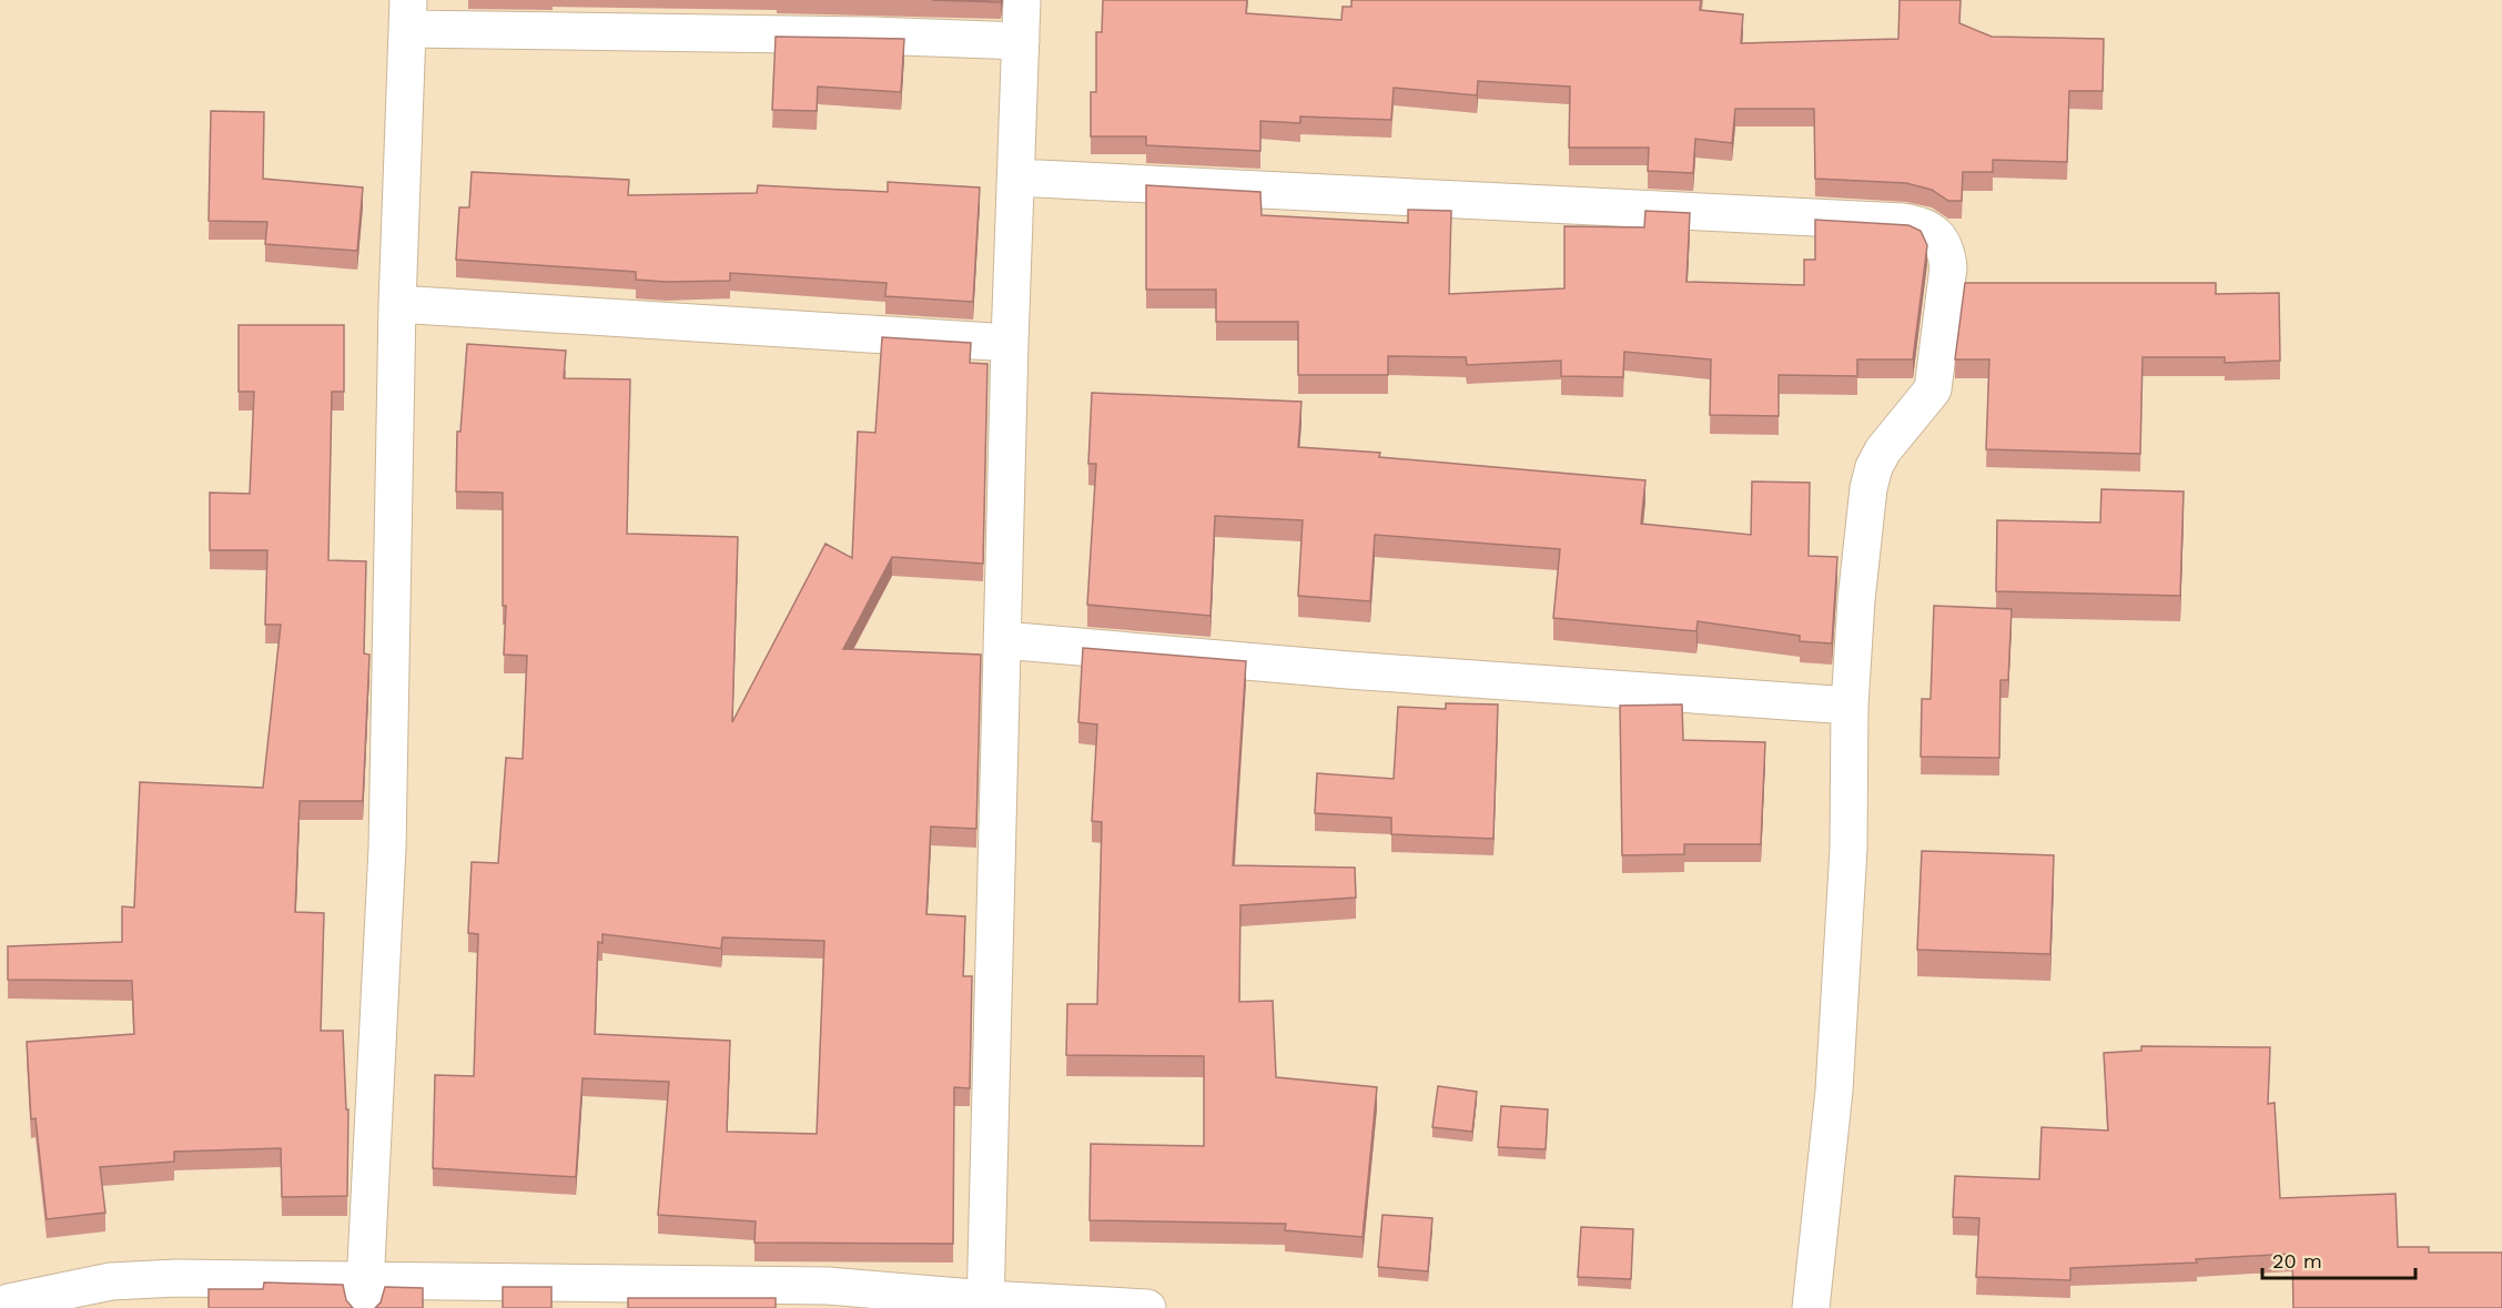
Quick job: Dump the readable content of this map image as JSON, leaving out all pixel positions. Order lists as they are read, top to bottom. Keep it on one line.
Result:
{"scale_bar":"20 m"}
